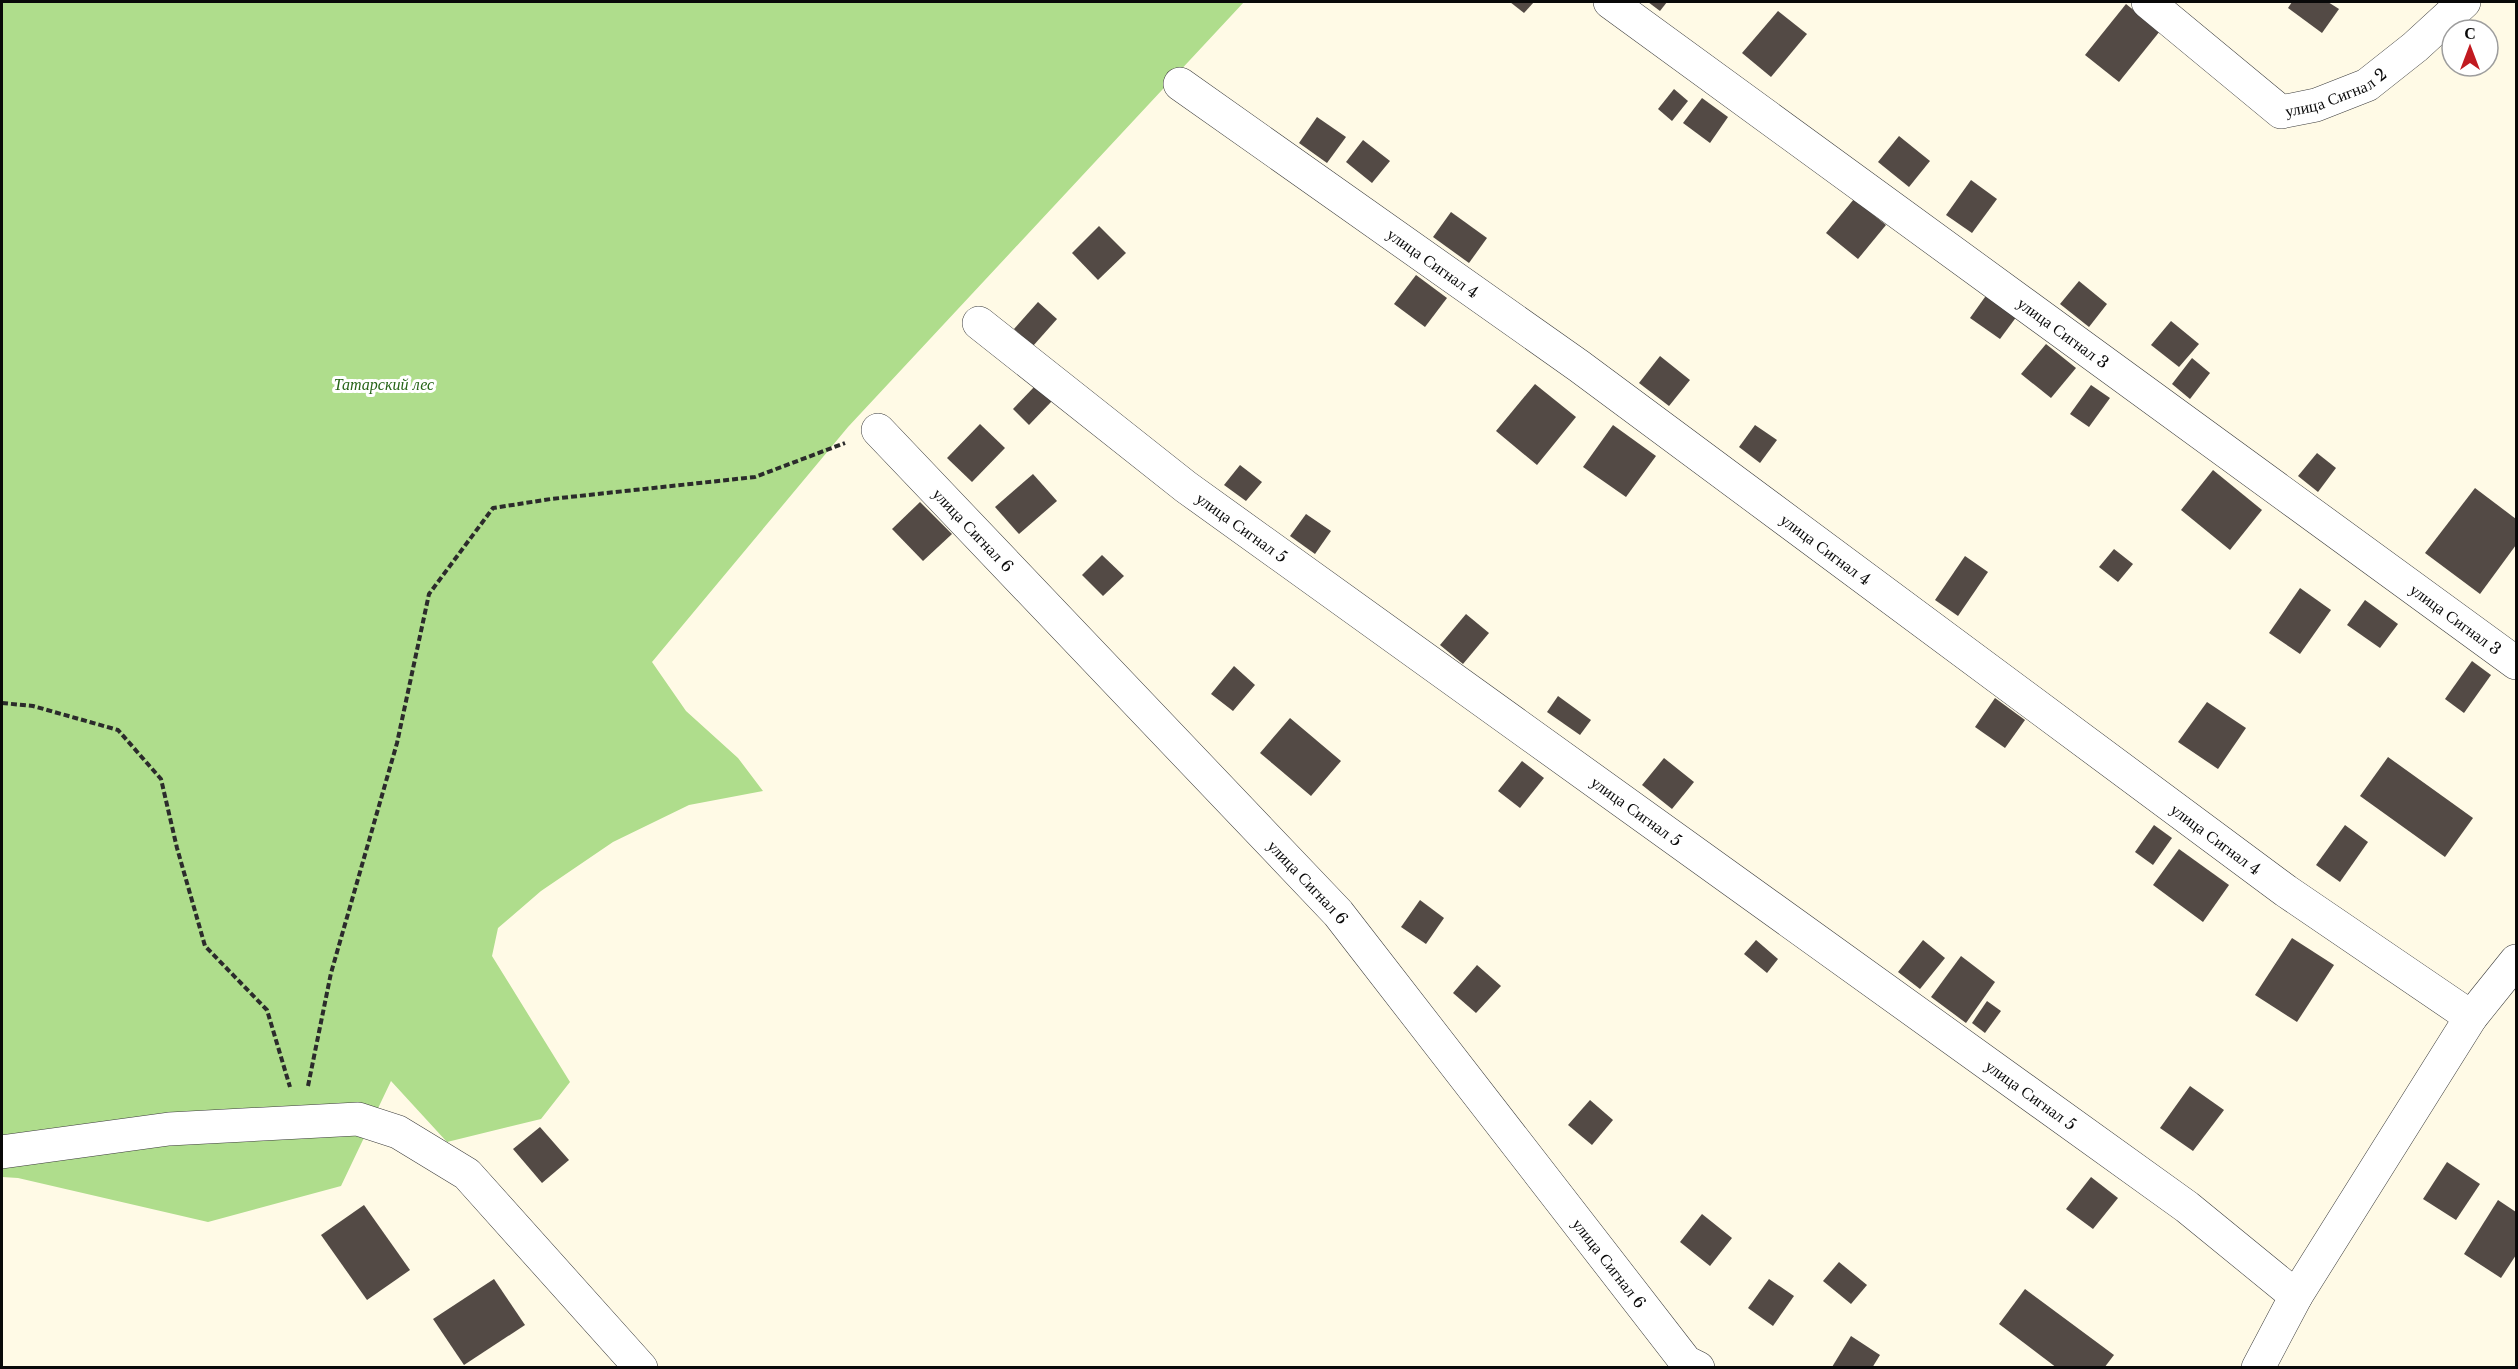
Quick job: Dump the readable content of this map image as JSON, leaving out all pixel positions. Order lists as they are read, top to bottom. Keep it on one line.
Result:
{"streets":{"street":["улица Сигнал 2","улица Сигнал 4","улица Сигнал 3","улица Сигнал 5","улица Сигнал 6"]},"parks":["Татарский лес"],"north":"top"}
